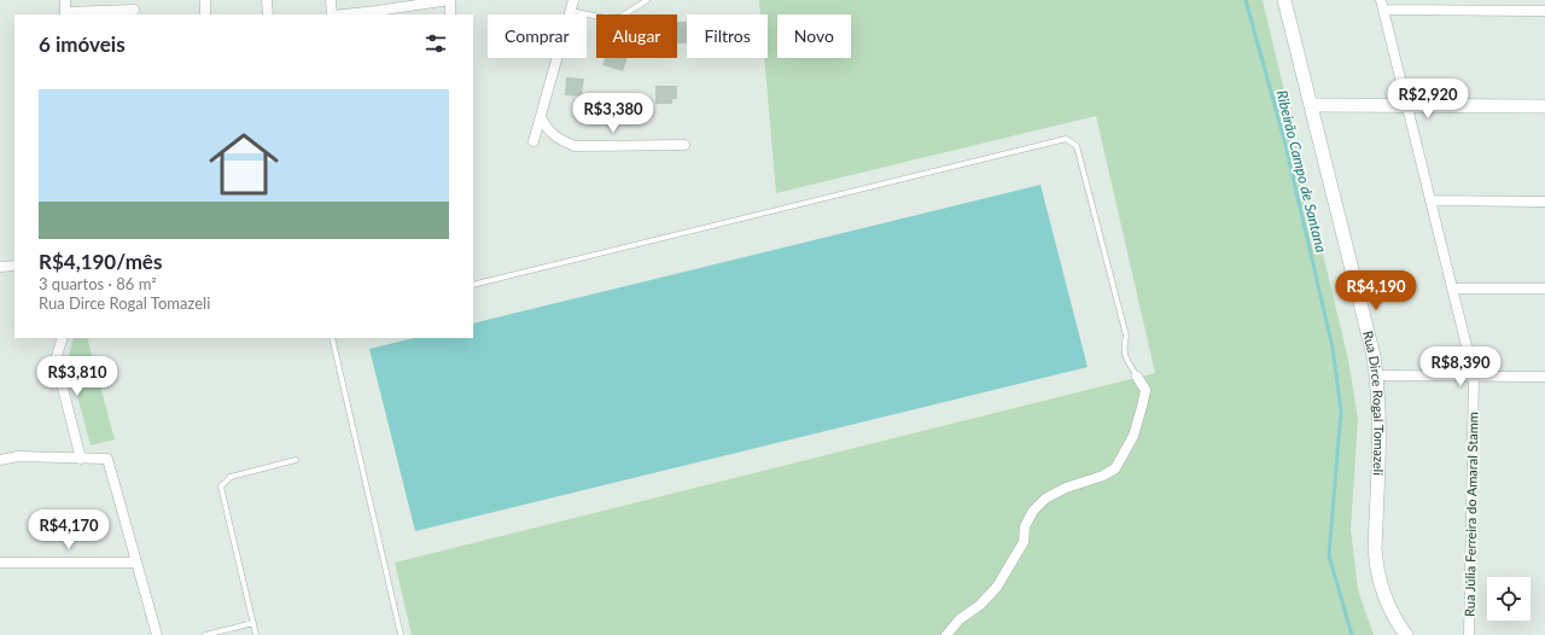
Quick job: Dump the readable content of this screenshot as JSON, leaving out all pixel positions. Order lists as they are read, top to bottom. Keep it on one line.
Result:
{"streets":{"street":["Rua Dirce Rogal Tomazeli","Rua Júlia Ferreira do Amaral Stamm"]},"water":["Ribeirão Campo de Santana"],"page":{"chip":["Comprar","Alugar","Filtros","Novo"],"heading":"6 imóveis","list":[{"name":"R$4,190/mês","note":"3 quartos · 86 m² · Rua Dirce Rogal Tomazeli"}],"price":["R$2,920","R$3,380","R$4,190","R$8,390","R$3,810","R$4,170"]}}
